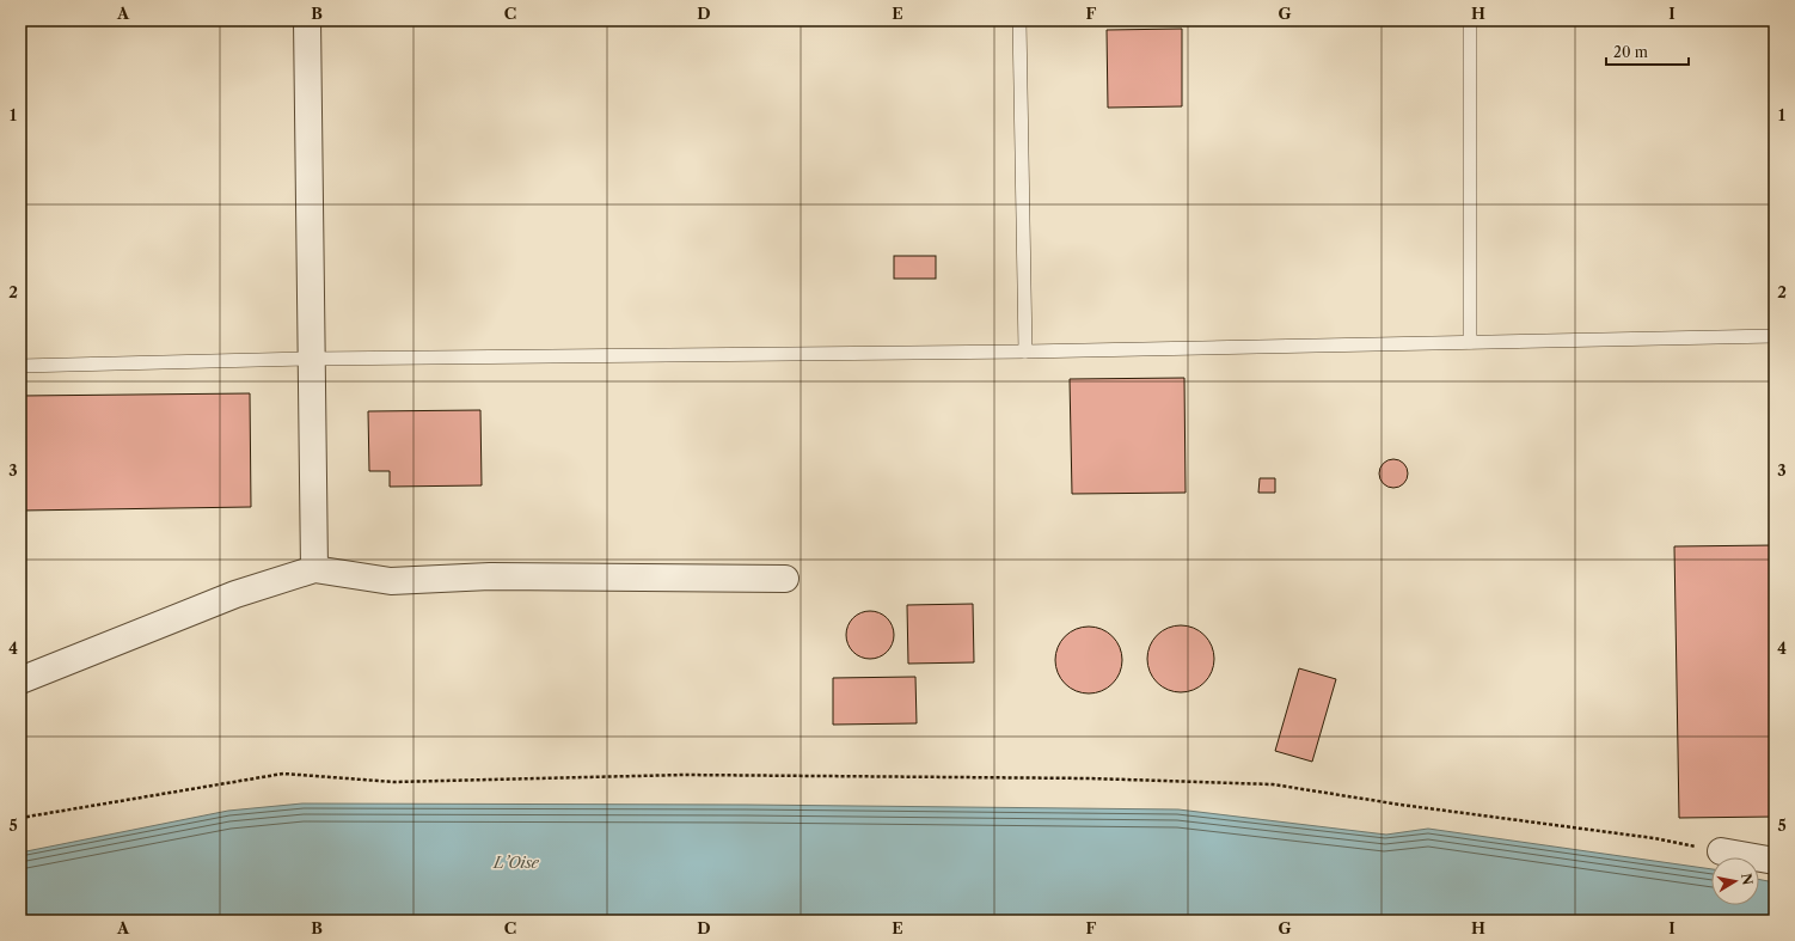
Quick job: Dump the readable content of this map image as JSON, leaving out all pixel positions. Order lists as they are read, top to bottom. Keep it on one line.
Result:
{"water":["L’Oise"],"scale_bar":"20 m","north":"right","grid":{"columns":["A","B","C","D","E","F","G","H","I"],"rows":["1","2","3","4","5"]}}
